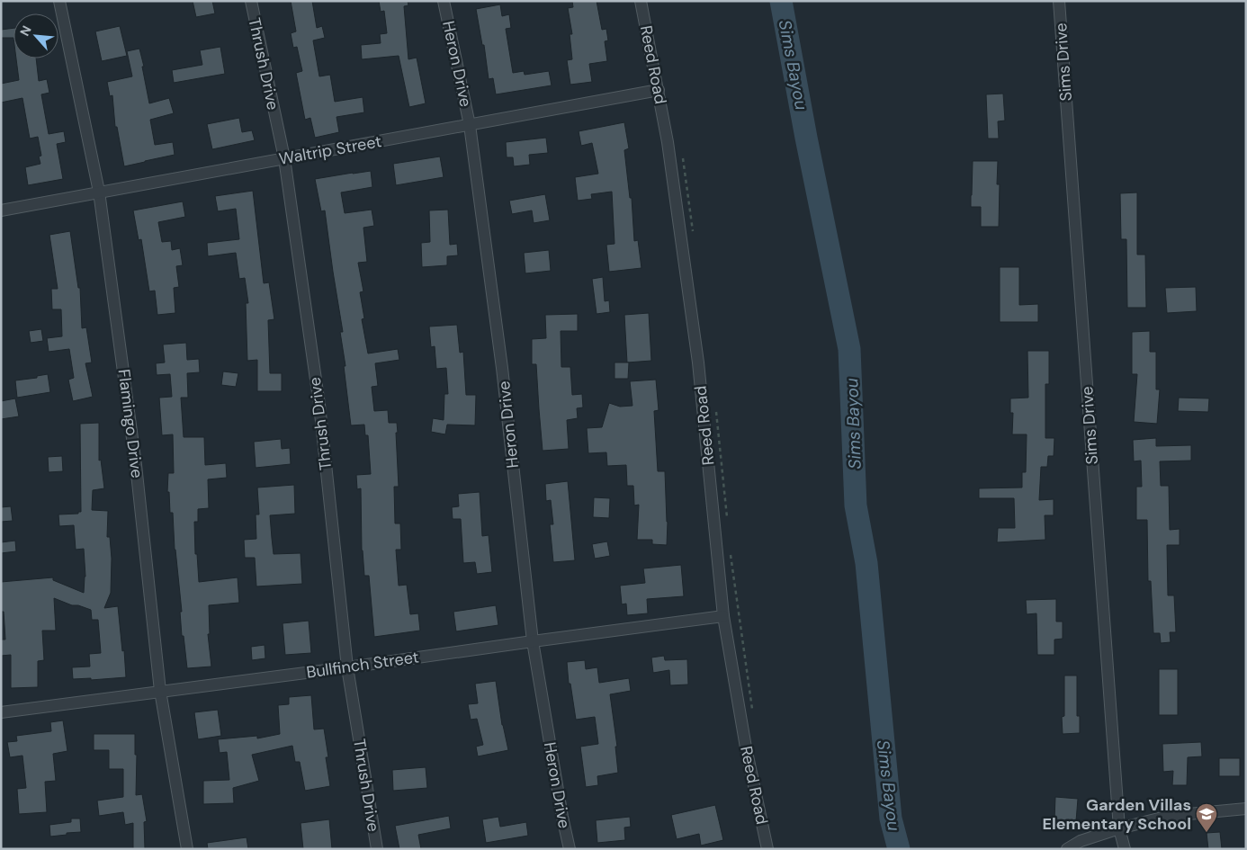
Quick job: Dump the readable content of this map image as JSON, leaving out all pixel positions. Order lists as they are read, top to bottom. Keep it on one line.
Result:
{"streets":{"street":["Sims Drive","Thrush Drive","Heron Drive","Reed Road","Waltrip Street","Flamingo Drive","Bullfinch Street"]},"crossings":[["Thrush Drive","Waltrip Street"],["Thrush Drive","Bullfinch Street"],["Heron Drive","Waltrip Street"],["Heron Drive","Bullfinch Street"],["Reed Road","Waltrip Street"],["Reed Road","Bullfinch Street"],["Waltrip Street","Flamingo Drive"],["Flamingo Drive","Bullfinch Street"]],"water":["Sims Bayou"],"places":{"school or university":["Garden Villas Elementary School"]},"north":"top left"}
